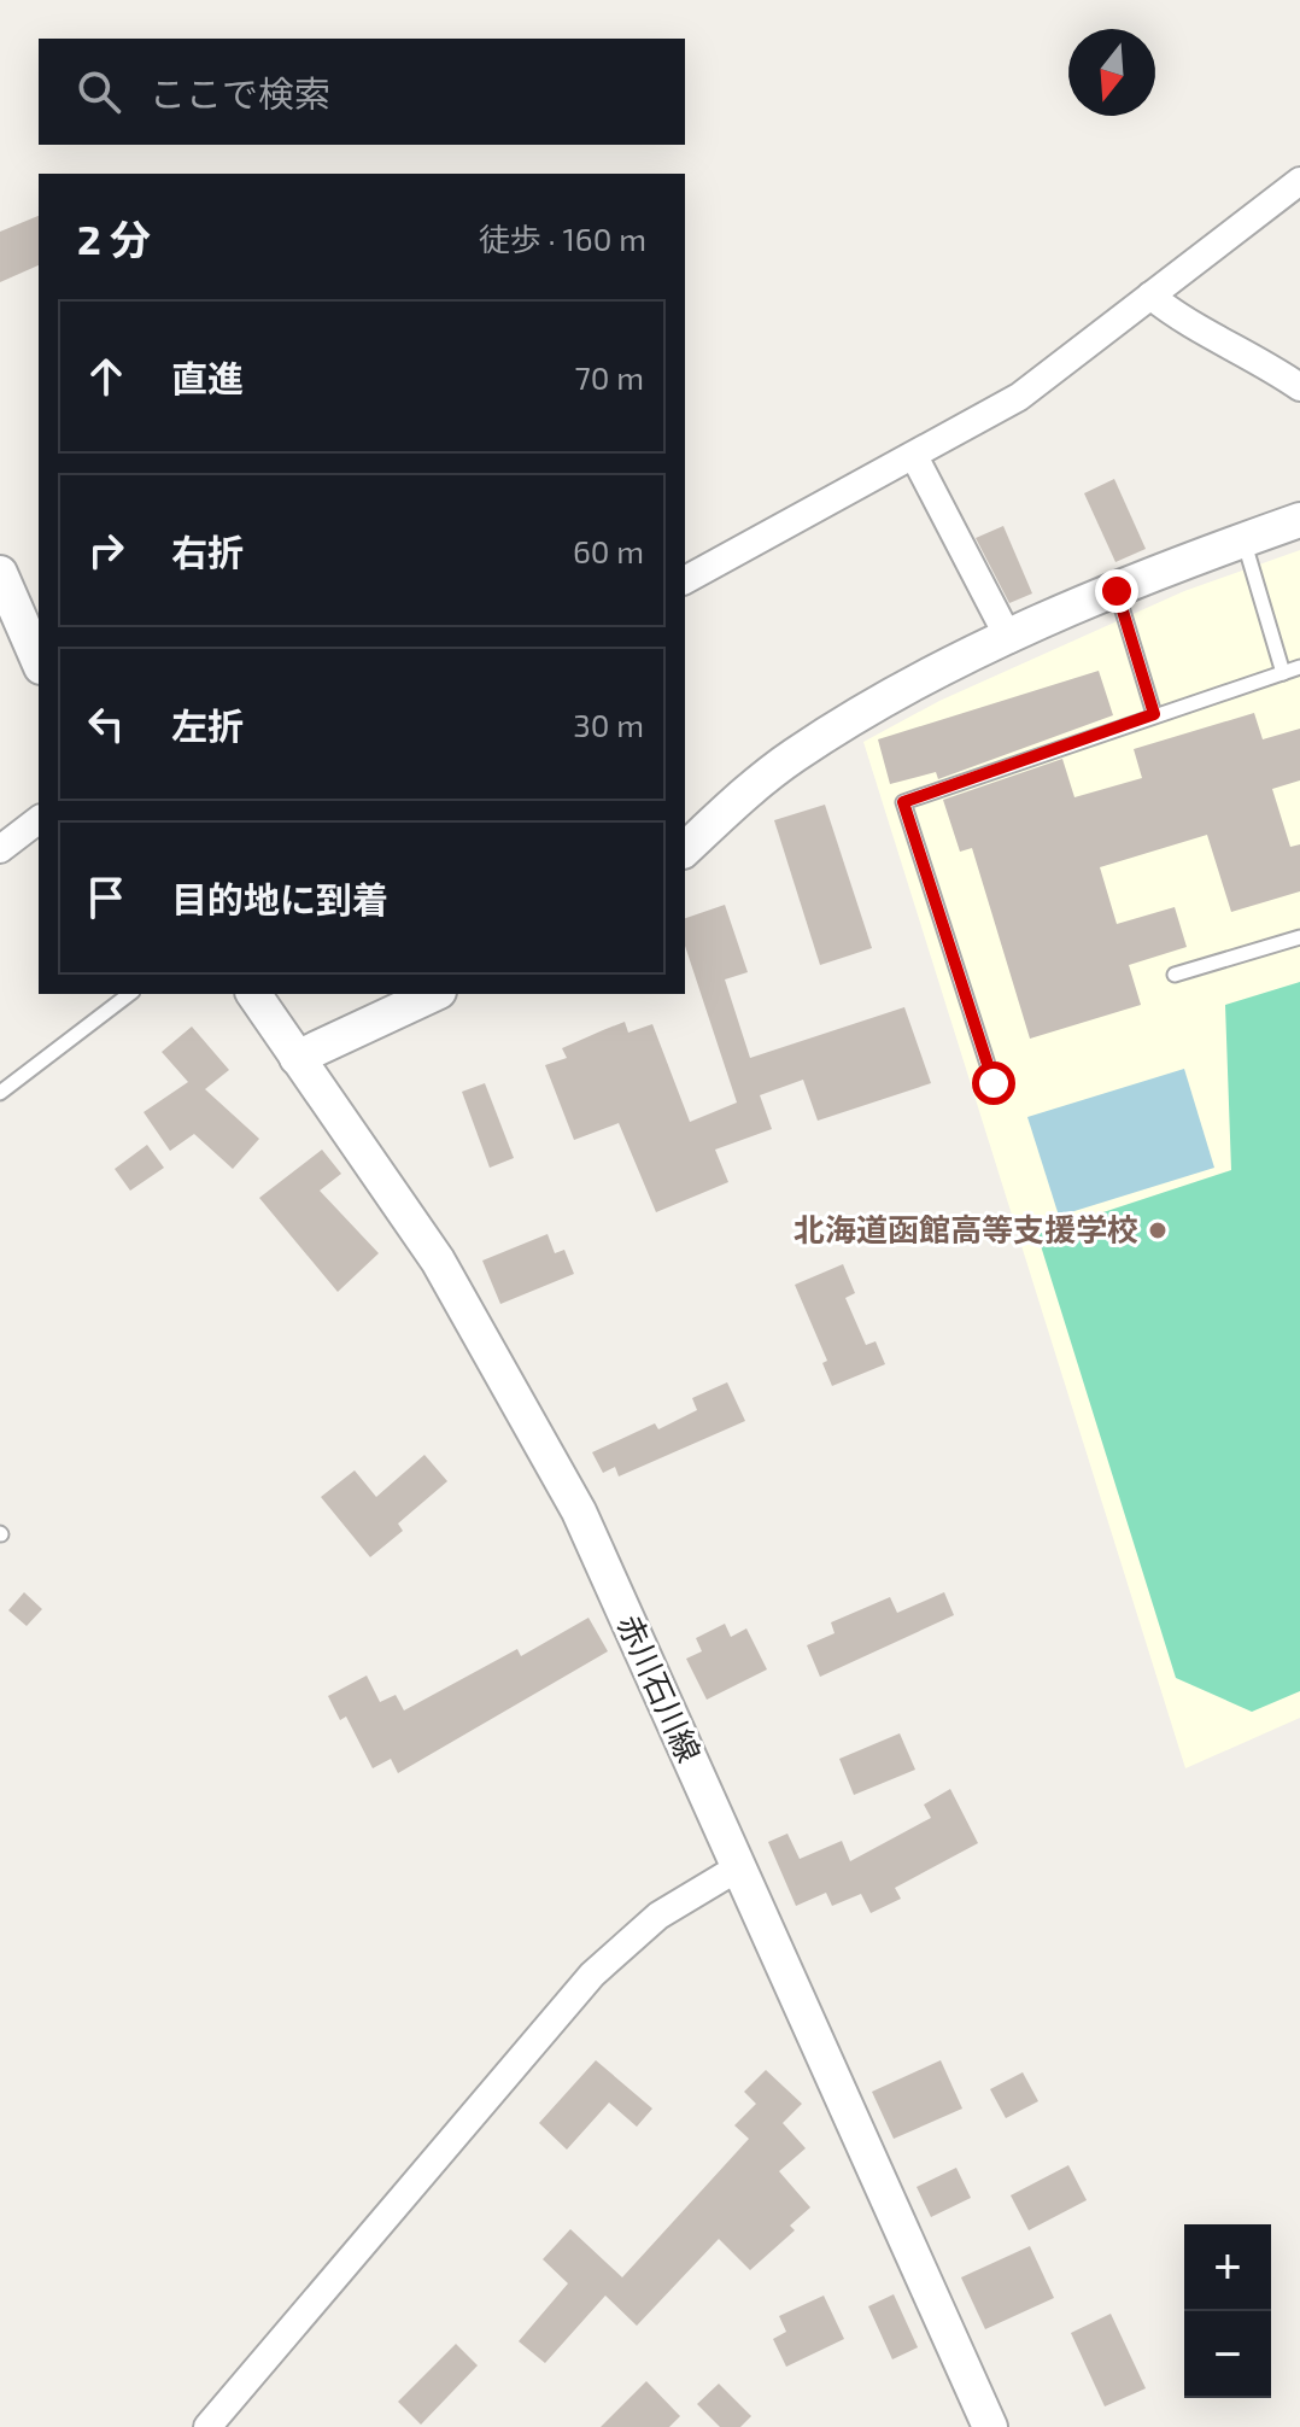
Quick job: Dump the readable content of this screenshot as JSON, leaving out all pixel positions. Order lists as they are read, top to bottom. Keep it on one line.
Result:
{"streets":{"street":["赤川石川線"]},"places":["北海道函館高等支援学校"],"north":"bottom","page":{"search":"ここで検索","heading":["2 分","徒歩 · 160 m"],"list":[["直進","70 m"],["右折","60 m"],["左折","30 m"],"目的地に到着"],"map_buttons":["+","−"]}}
